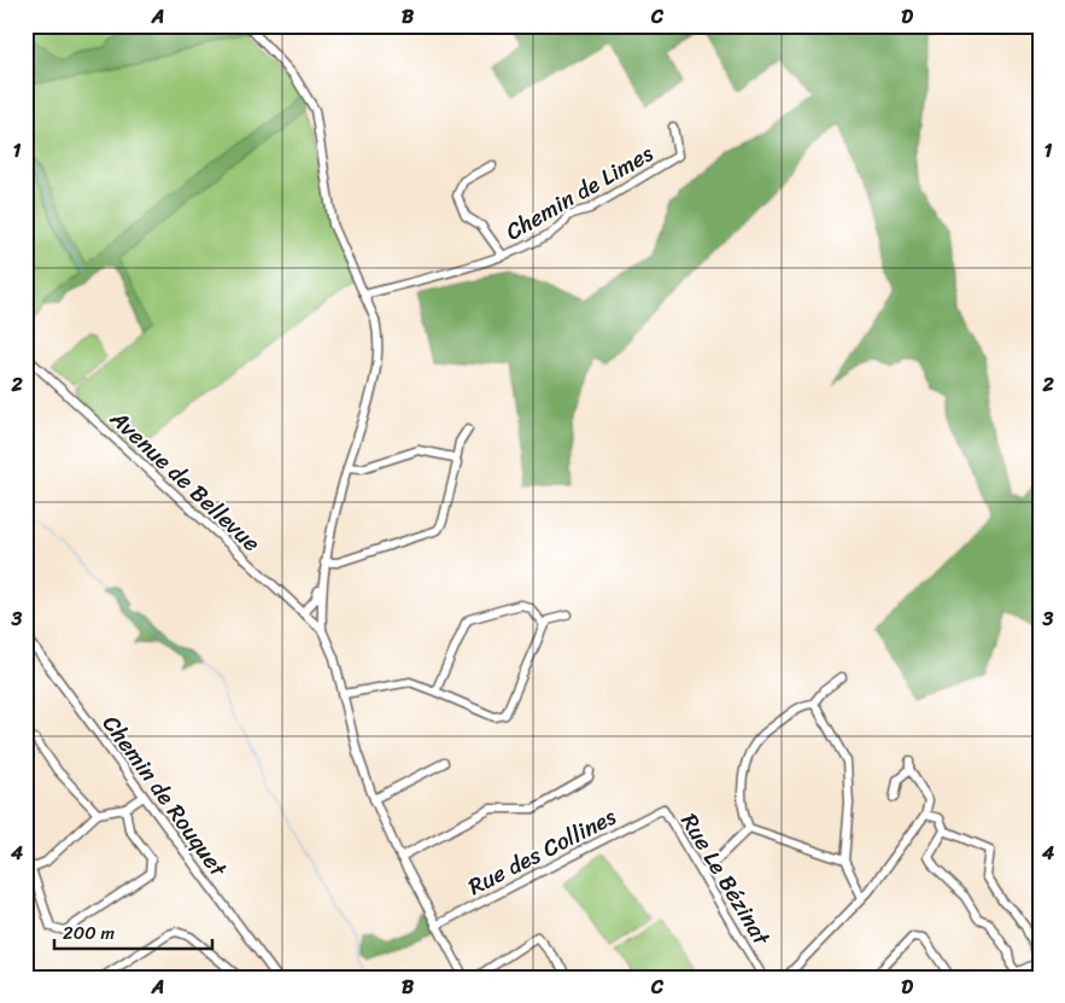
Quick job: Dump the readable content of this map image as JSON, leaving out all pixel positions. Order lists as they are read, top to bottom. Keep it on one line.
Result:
{"streets":{"street":["Chemin de Limes","Avenue de Bellevue","Chemin de Rouquet","Rue des Collines","Rue Le Bézinat"]},"crossings":[["Rue des Collines","Rue Le Bézinat"]],"scale_bar":"200 m","grid":{"columns":["A","B","C","D"],"rows":["1","2","3","4"]}}
